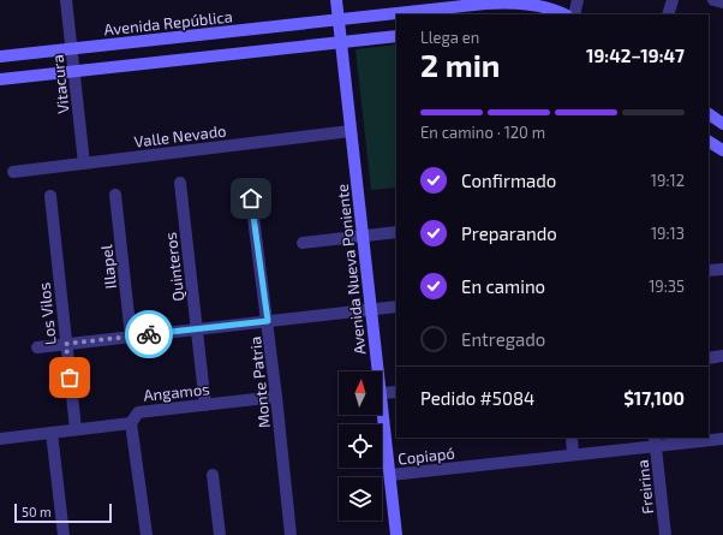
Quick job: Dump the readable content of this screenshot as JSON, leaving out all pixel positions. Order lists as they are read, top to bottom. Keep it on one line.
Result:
{"streets":{"street":["Avenida República","Vitacura","Valle Nevado","Illapel","Quinteros","Avenida Nueva Poniente","Los Vilos","Monte Patria","Angamos","Copiapó","Freirina"]},"crossings":[["Avenida República","Vitacura"],["Avenida República","Avenida Nueva Poniente"],["Vitacura","Valle Nevado"],["Valle Nevado","Avenida Nueva Poniente"],["Quinteros","Angamos"],["Avenida Nueva Poniente","Copiapó"],["Los Vilos","Angamos"],["Monte Patria","Angamos"],["Copiapó","Freirina"]],"scale_bar":"50 m","north":"top","page":{"heading":["2 min","Llega en","19:42–19:47"],"panel":["Pedido #5084","$17,100"],"bar":"En camino · 120 m","list":[["Confirmado","19:12"],["Preparando","19:13"],["En camino","19:35"],"Entregado"],"scale":"50 m"}}
